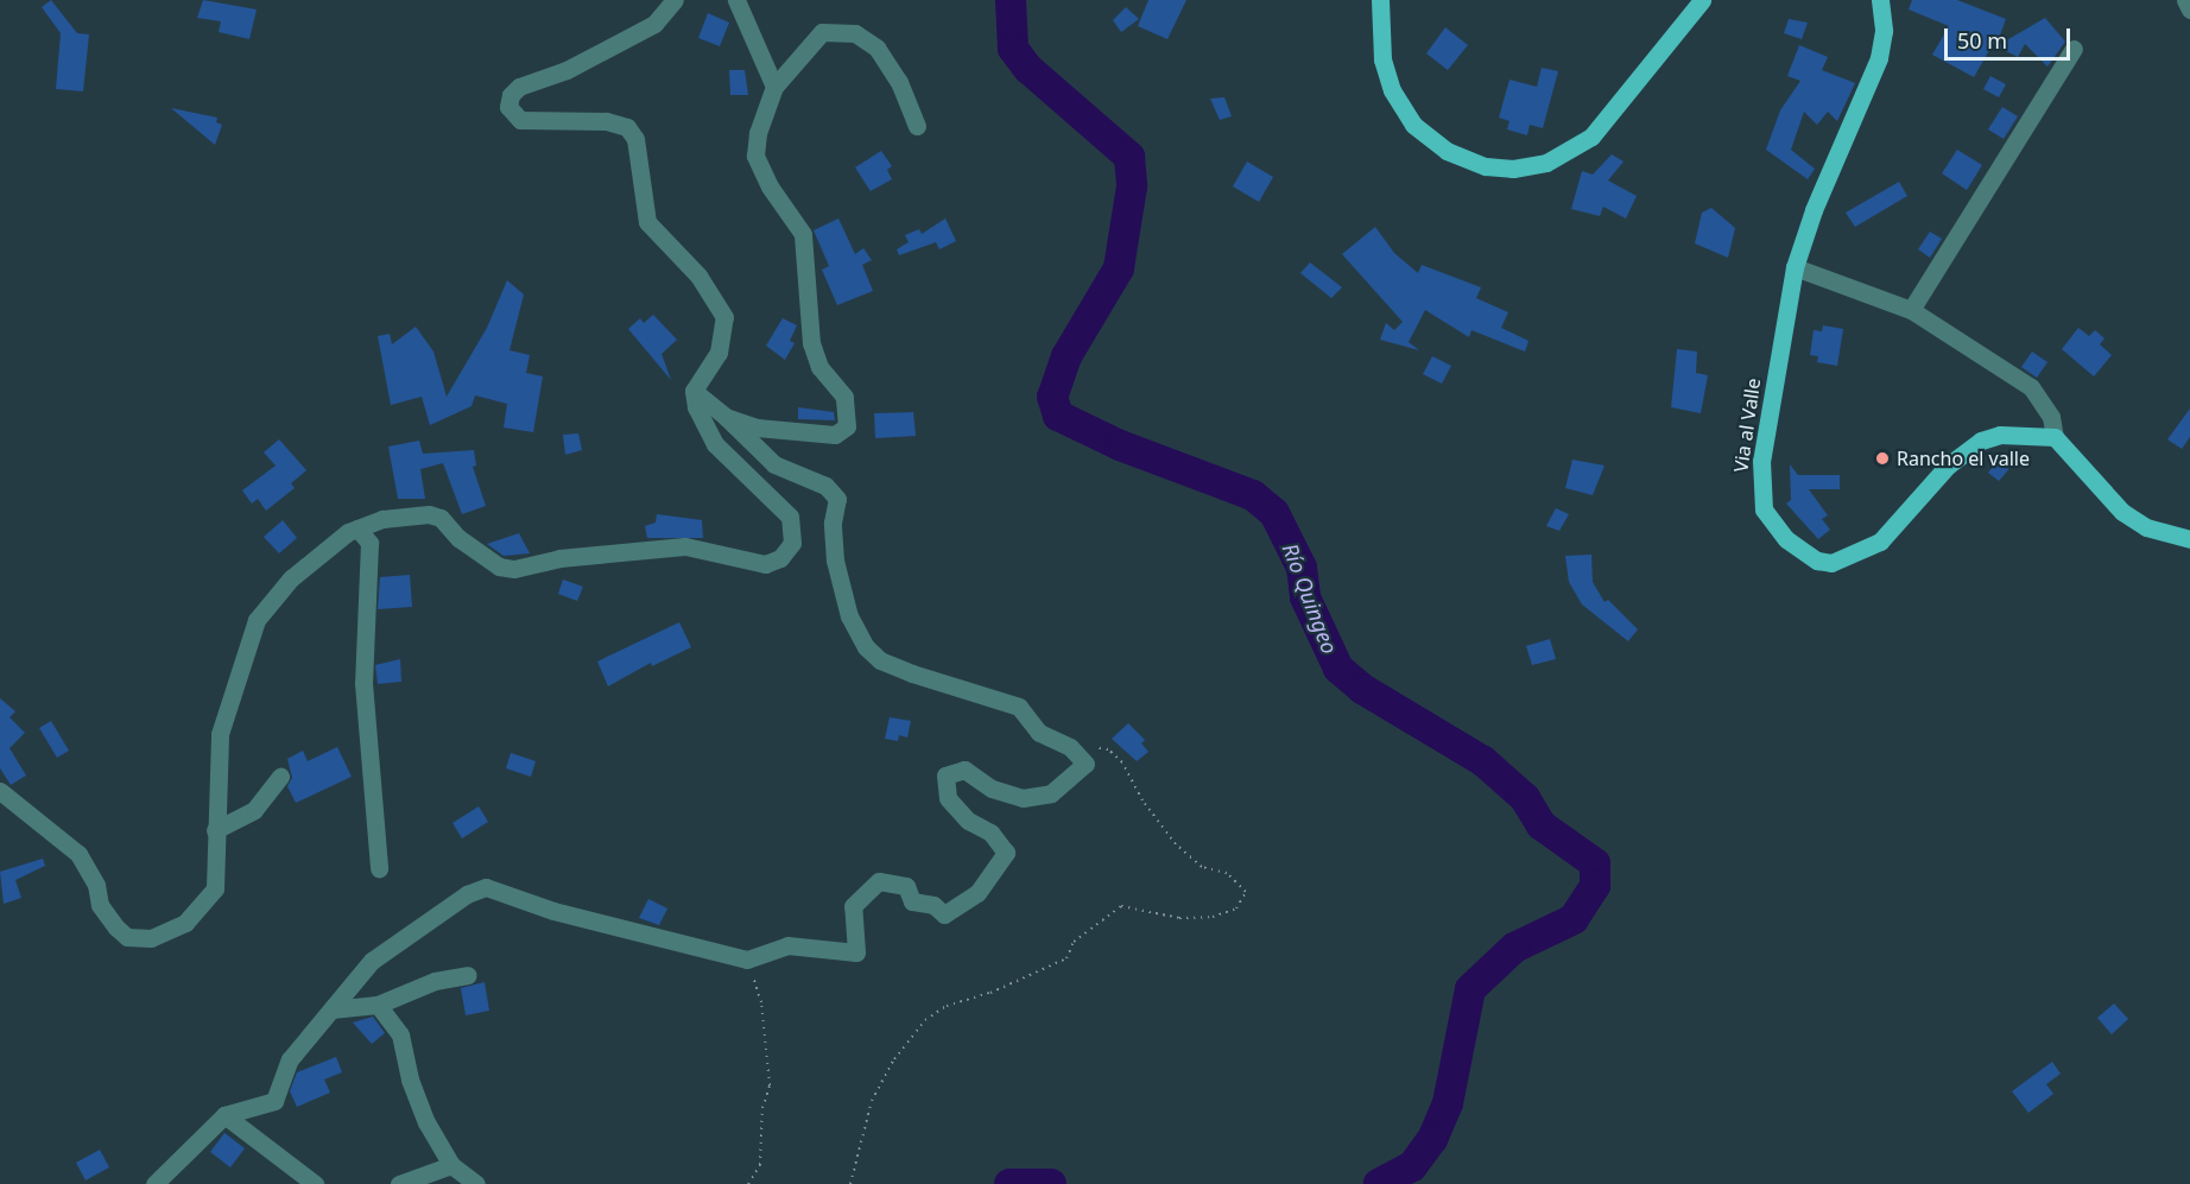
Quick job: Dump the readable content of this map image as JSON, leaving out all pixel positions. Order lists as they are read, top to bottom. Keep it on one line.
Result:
{"streets":{"main road":["Via al Valle"]},"water":["Río Quingeo"],"places":["Rancho el valle"],"scale_bar":"50 m"}
